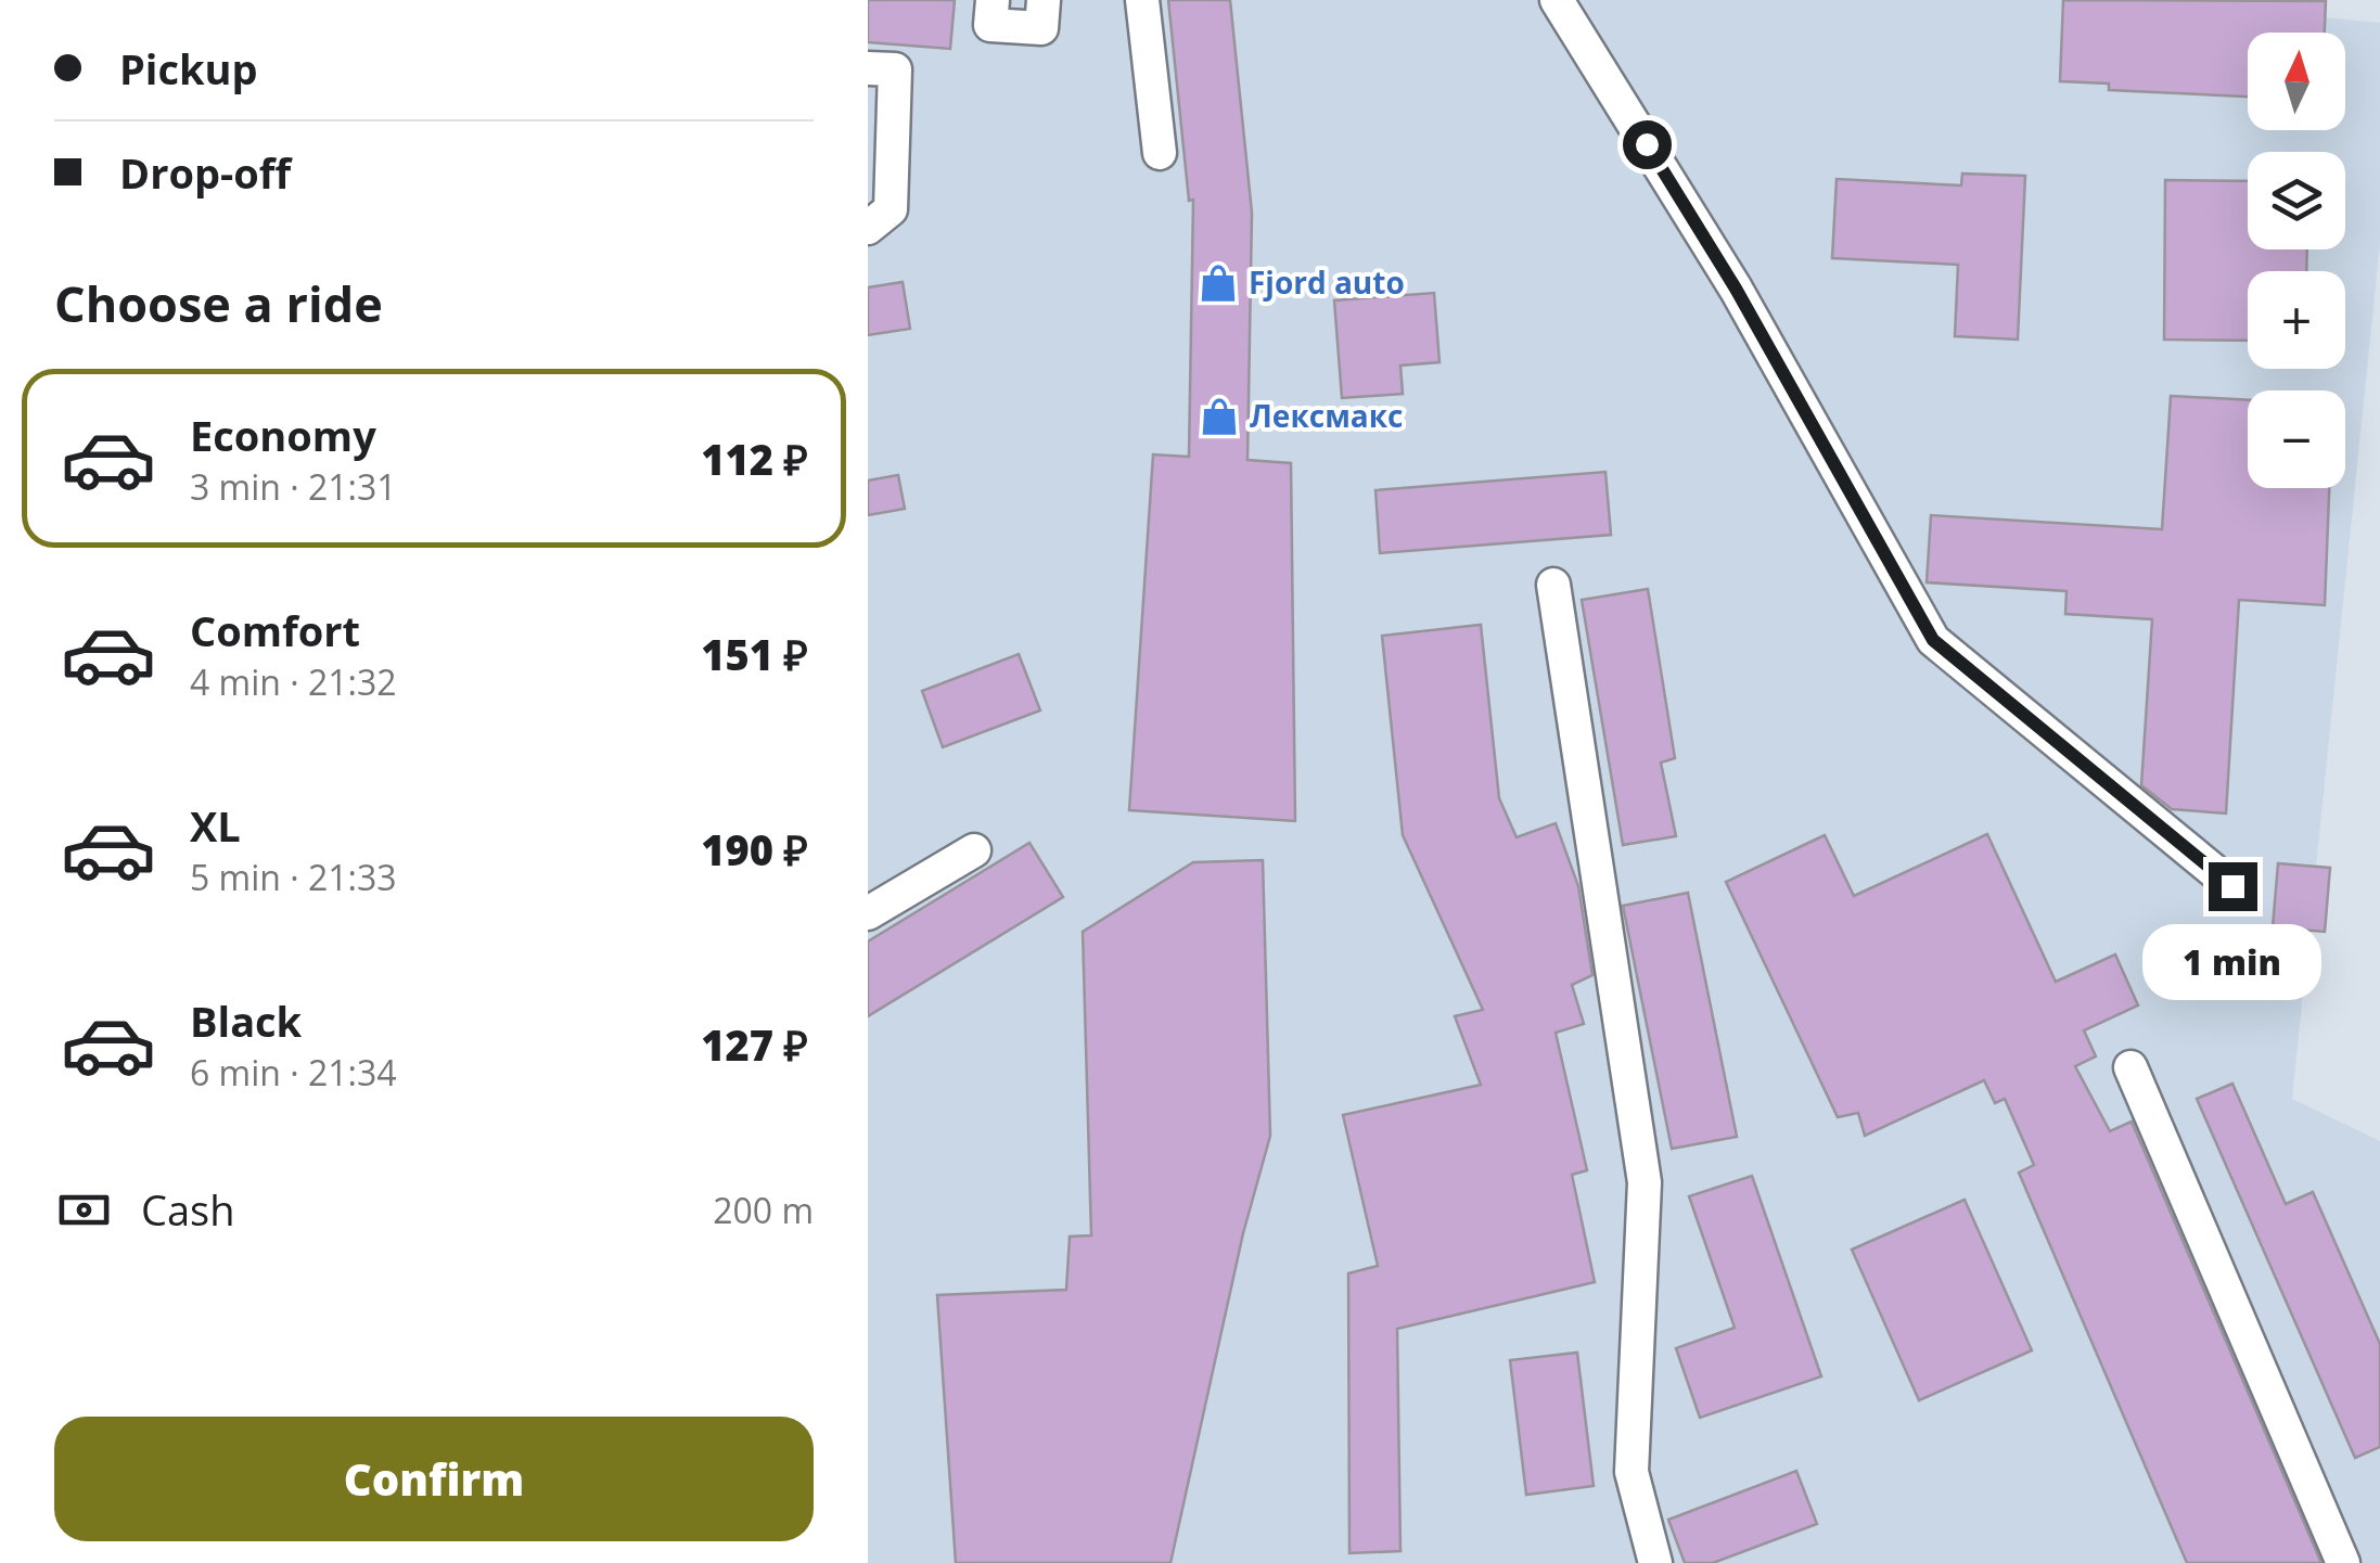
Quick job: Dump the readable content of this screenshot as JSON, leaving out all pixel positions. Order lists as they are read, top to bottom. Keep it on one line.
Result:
{"places":{"shop":["Fjord auto","Лексмакс"]},"north":"top","page":{"banner":["Pickup","Drop-off"],"map_buttons":["+","−"],"heading":"Choose a ride","list":[{"name":"Economy","note":"3 min · 21:31","value":"112 ₽"},{"name":"Comfort","note":"4 min · 21:32","value":"151 ₽"},{"name":"XL","note":"5 min · 21:33","value":"190 ₽"},{"name":"Black","note":"6 min · 21:34","value":"127 ₽"}],"bubble":"1 min","pay":["Cash","200 m"],"buttons":"Confirm"}}
